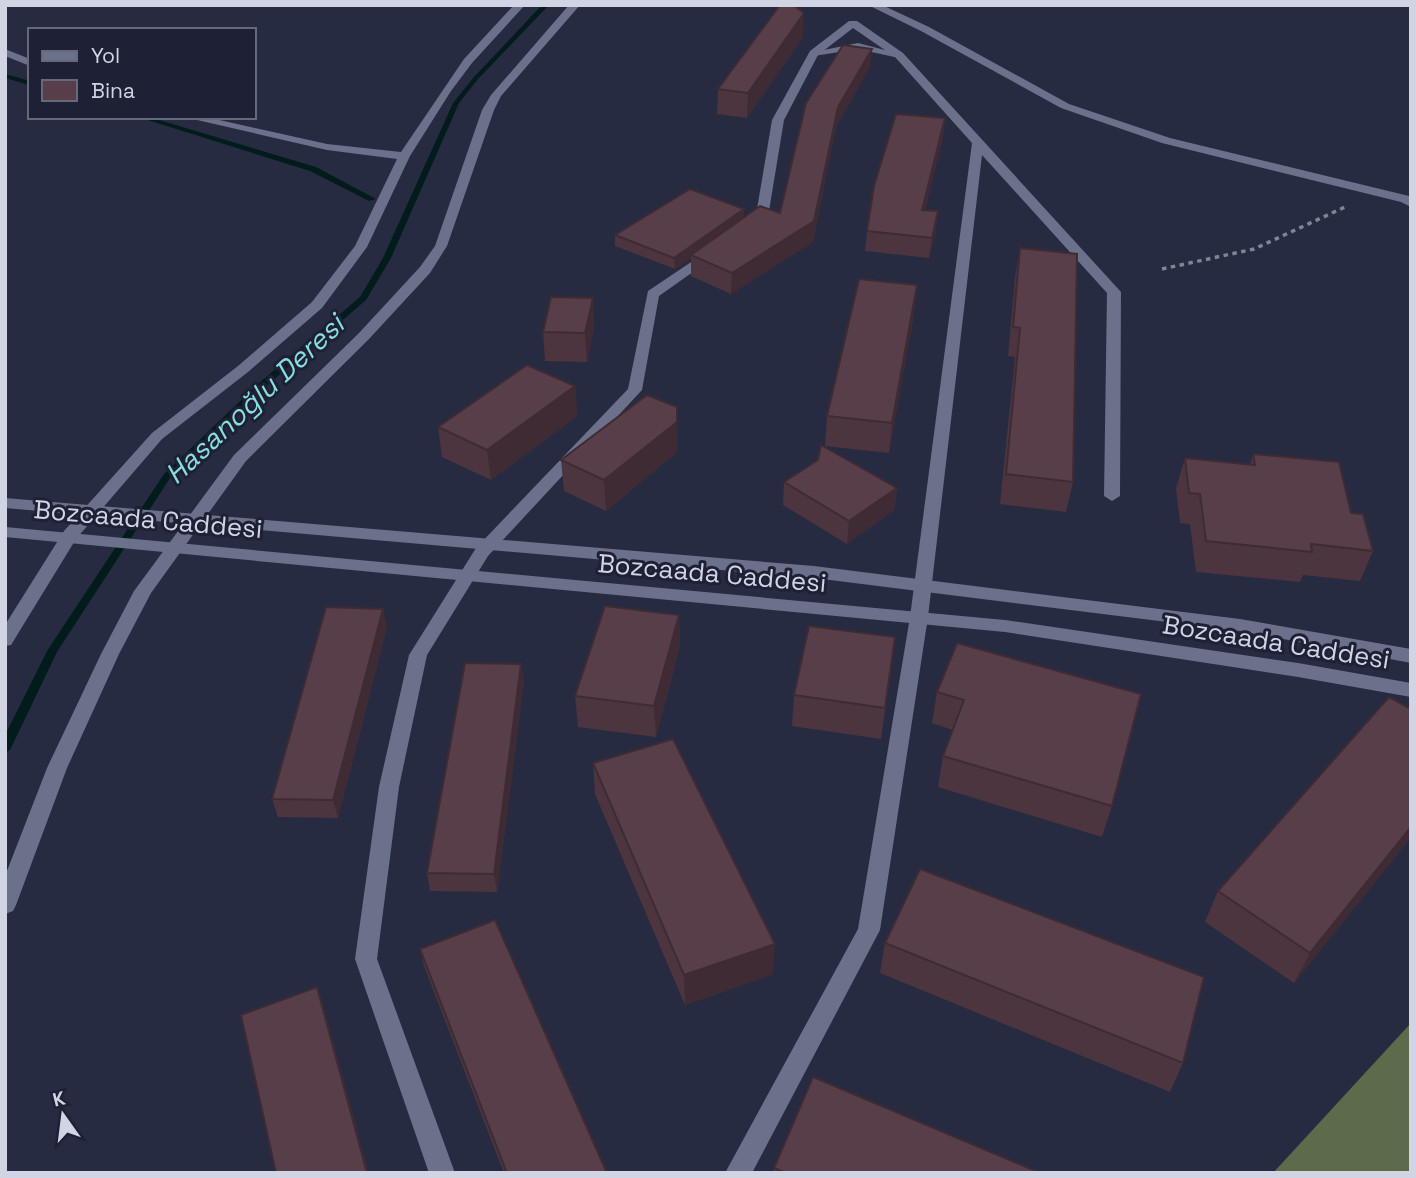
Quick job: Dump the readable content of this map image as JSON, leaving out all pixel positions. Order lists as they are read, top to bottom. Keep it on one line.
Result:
{"streets":{"street":["Bozcaada Caddesi"]},"water":["Hasanoğlu Deresi"],"legend":["Yol","Bina"],"north":"top"}
